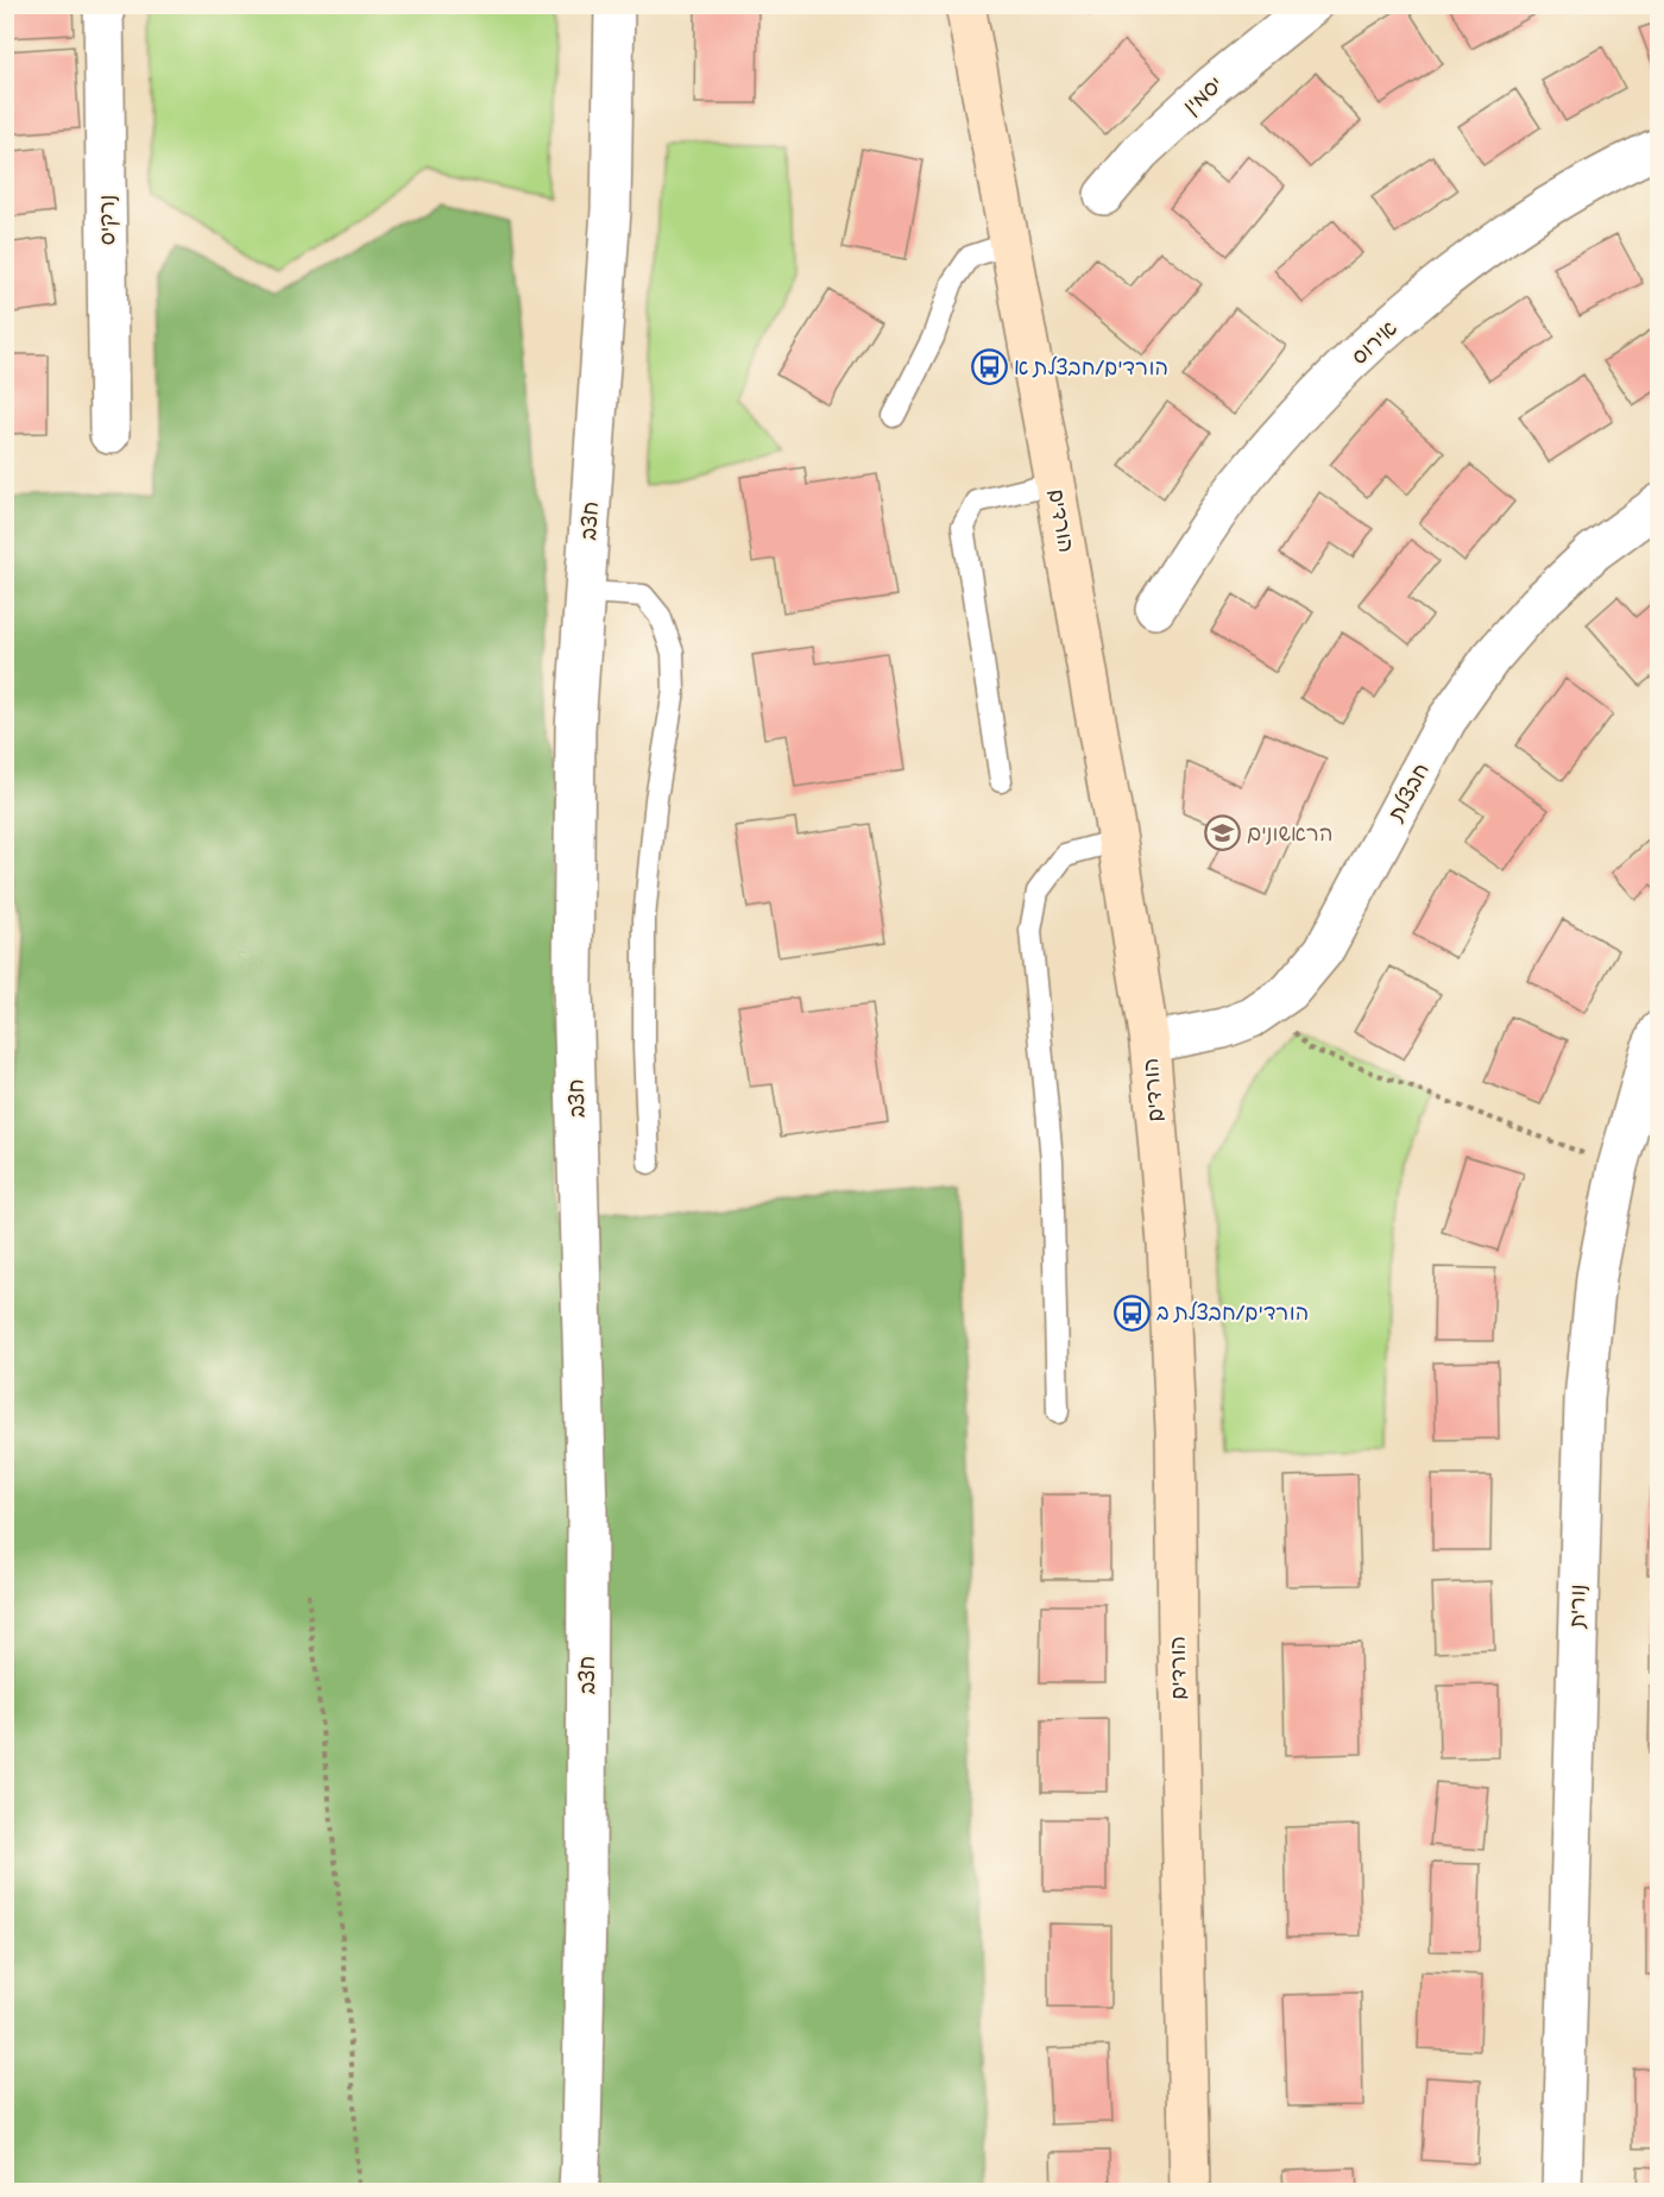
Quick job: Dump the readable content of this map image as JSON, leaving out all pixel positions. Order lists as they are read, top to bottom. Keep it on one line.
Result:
{"streets":{"street":["יסמין","נרקיס","אירוס","חצב","הורדים","חבצלת","נורית"]},"crossings":[["הורדים","חבצלת"]],"places":{"bus stop":["הורדים/חבצלת א","הורדים/חבצלת ב"],"school or university":["הראשונים"]}}
